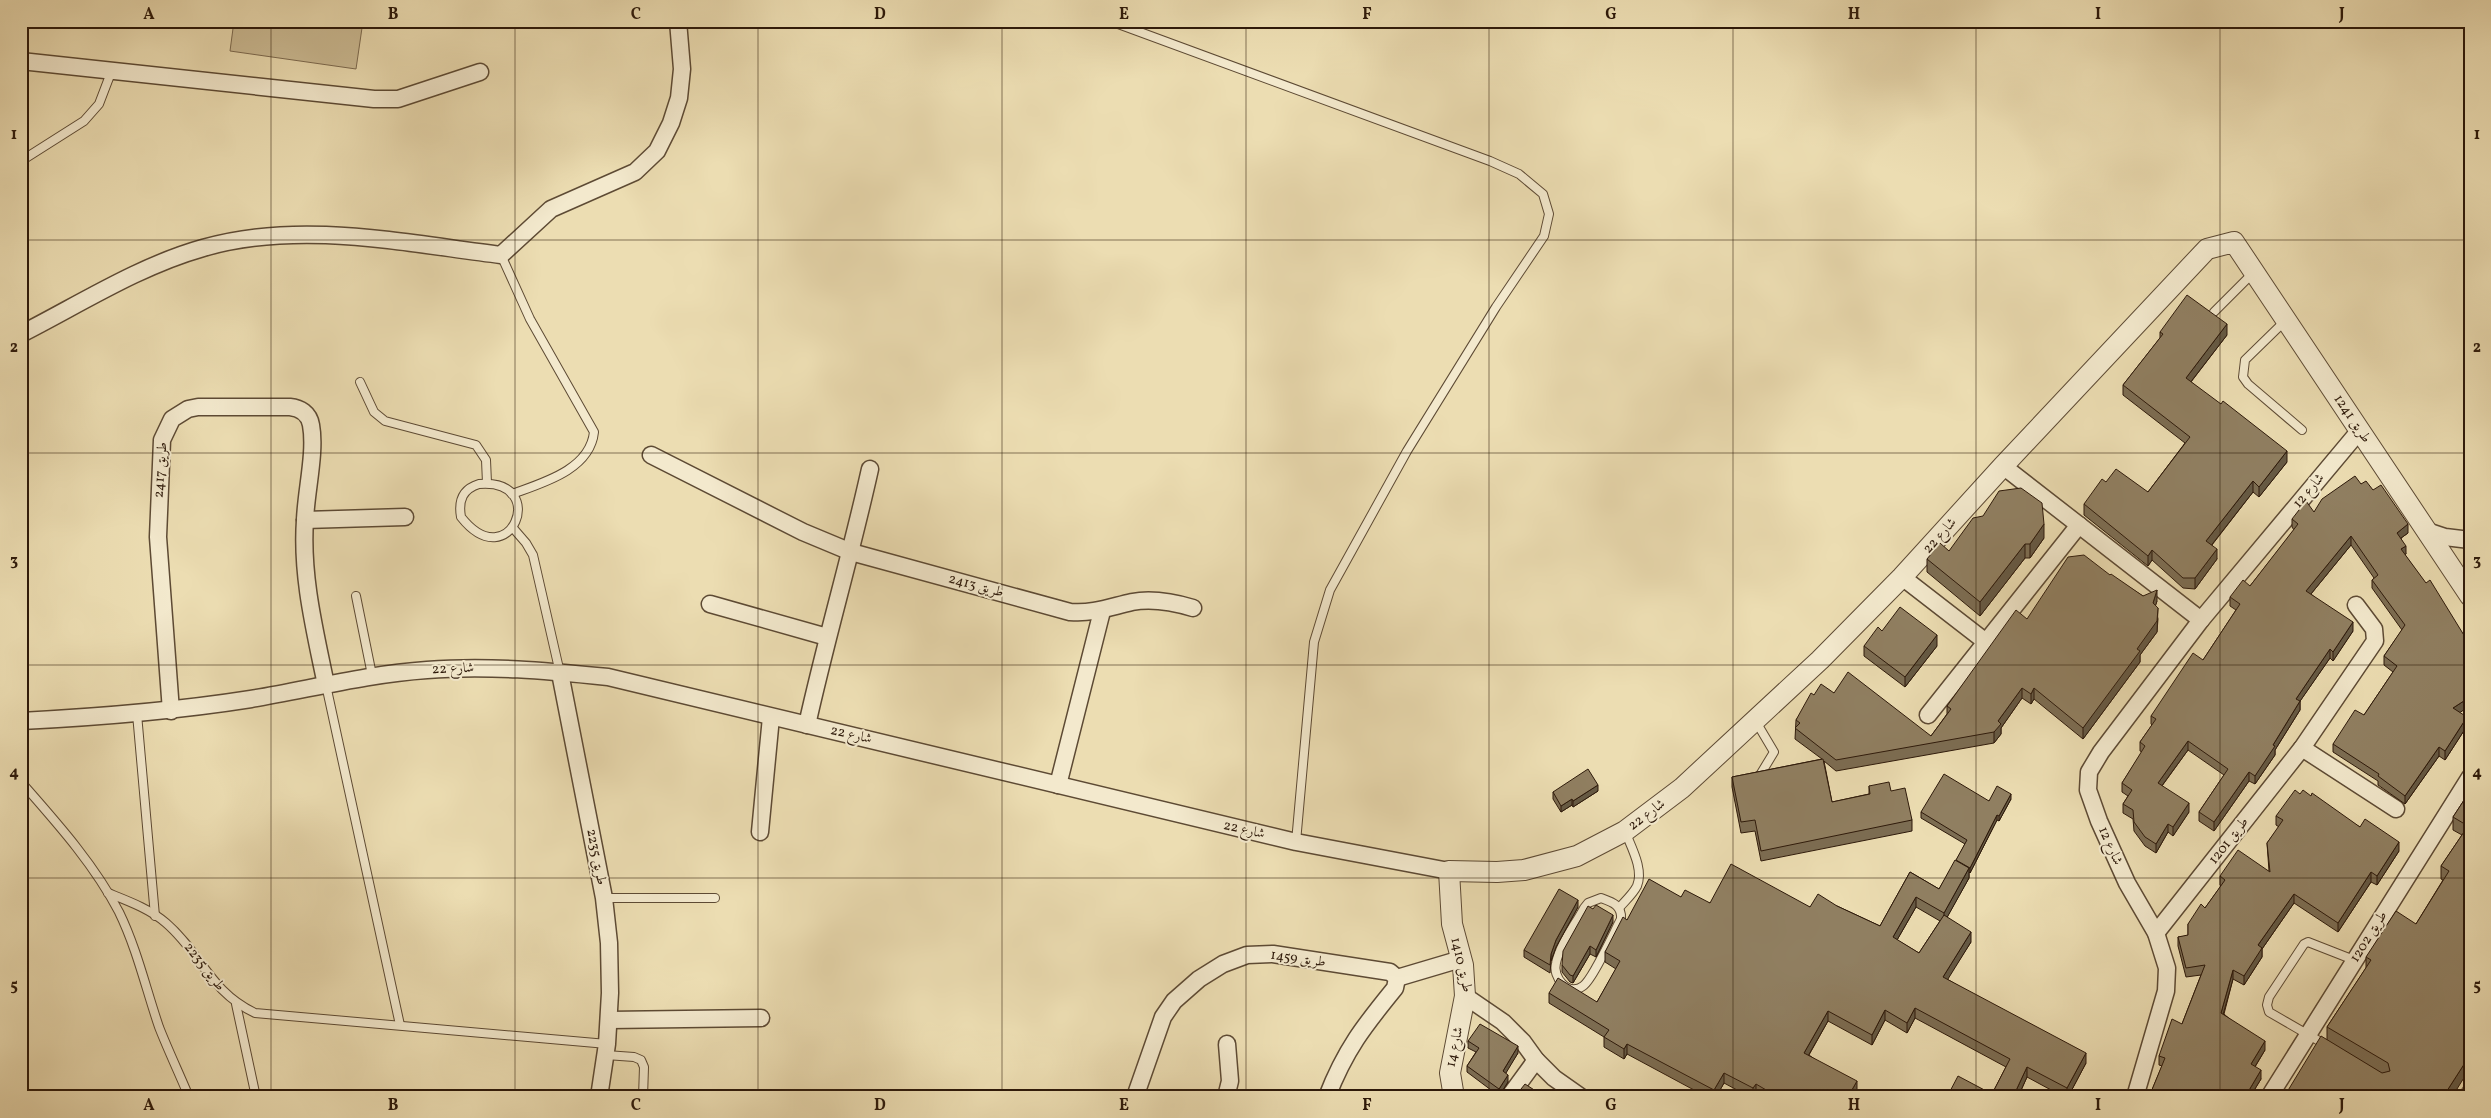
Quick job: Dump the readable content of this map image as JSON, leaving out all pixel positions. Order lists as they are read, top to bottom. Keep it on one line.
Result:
{"streets":{"street":["طريق 1241","طريق 2417","شارع 12","شارع 22","طريق 2413","طريق 1201","طريق 2235","طريق 1202","طريق 1459","طريق 1410","شارع 14"]},"crossings":[["طريق 1241","شارع 12"],["طريق 1241","شارع 22"],["طريق 2417","شارع 22"],["شارع 12","طريق 1201"],["شارع 22","طريق 2235"],["شارع 22","طريق 1410"],["طريق 1410","شارع 14"]],"grid":{"columns":["A","B","C","D","E","F","G","H","I","J"],"rows":["1","2","3","4","5"]}}
